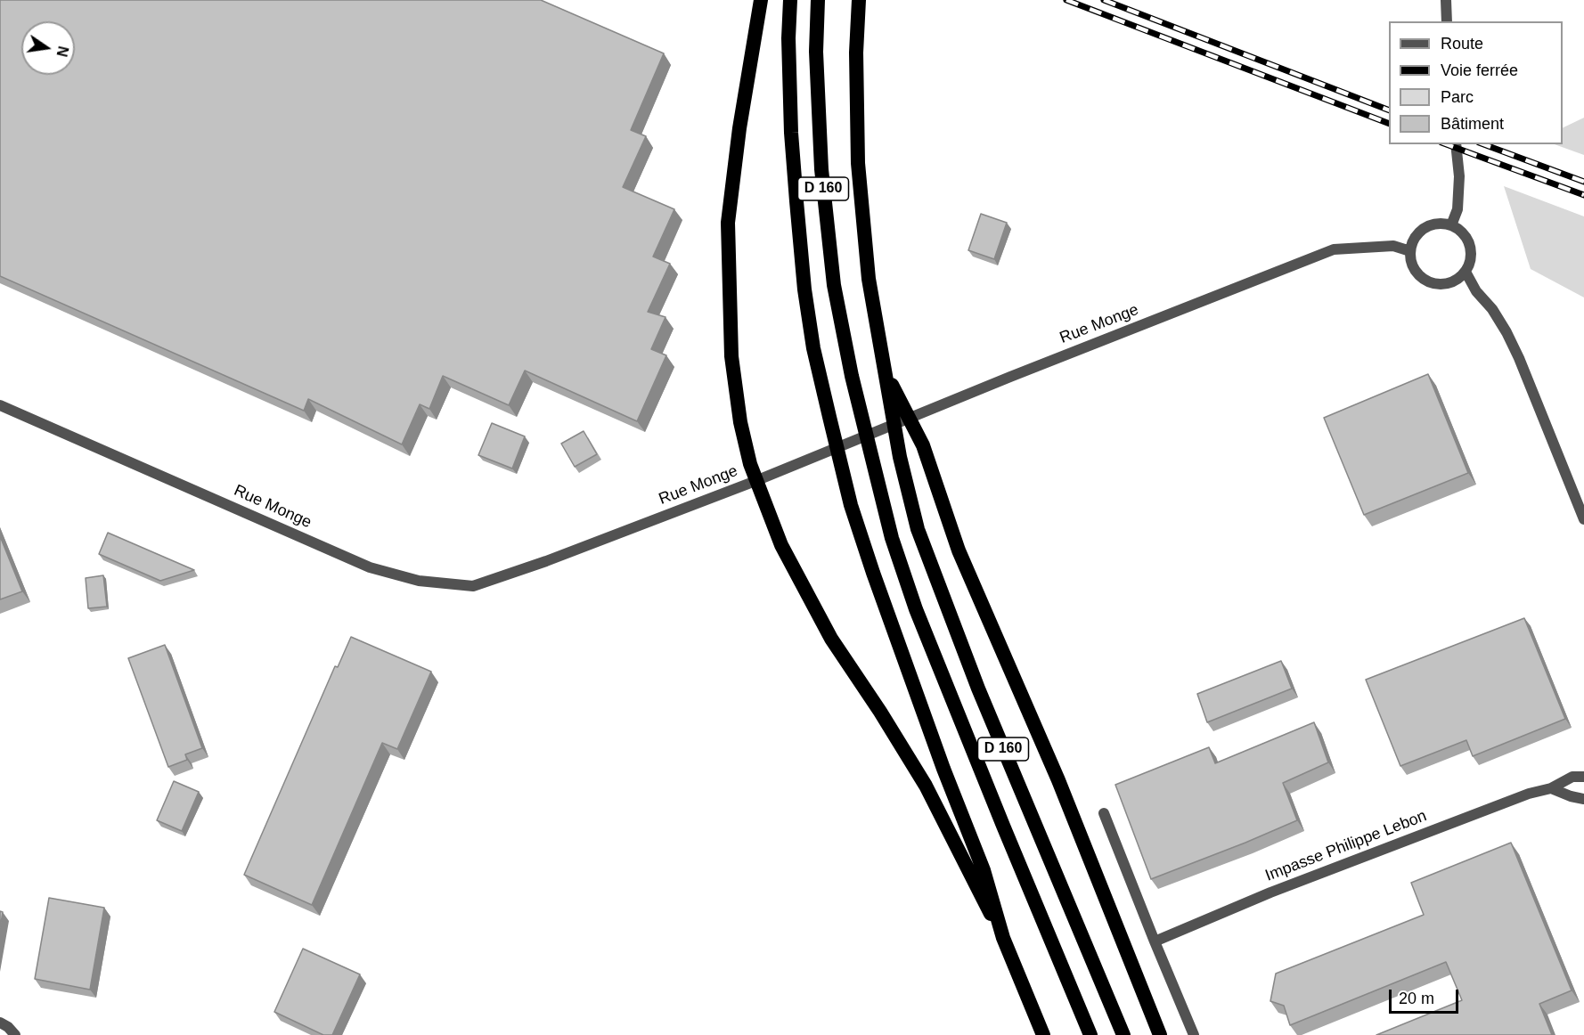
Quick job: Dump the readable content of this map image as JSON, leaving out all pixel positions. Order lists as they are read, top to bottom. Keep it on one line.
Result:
{"streets":{"highway":["D 160"],"street":["Rue Monge","Impasse Philippe Lebon"]},"legend":["Route","Voie ferrée","Parc","Bâtiment"],"scale_bar":"20 m","north":"right"}
